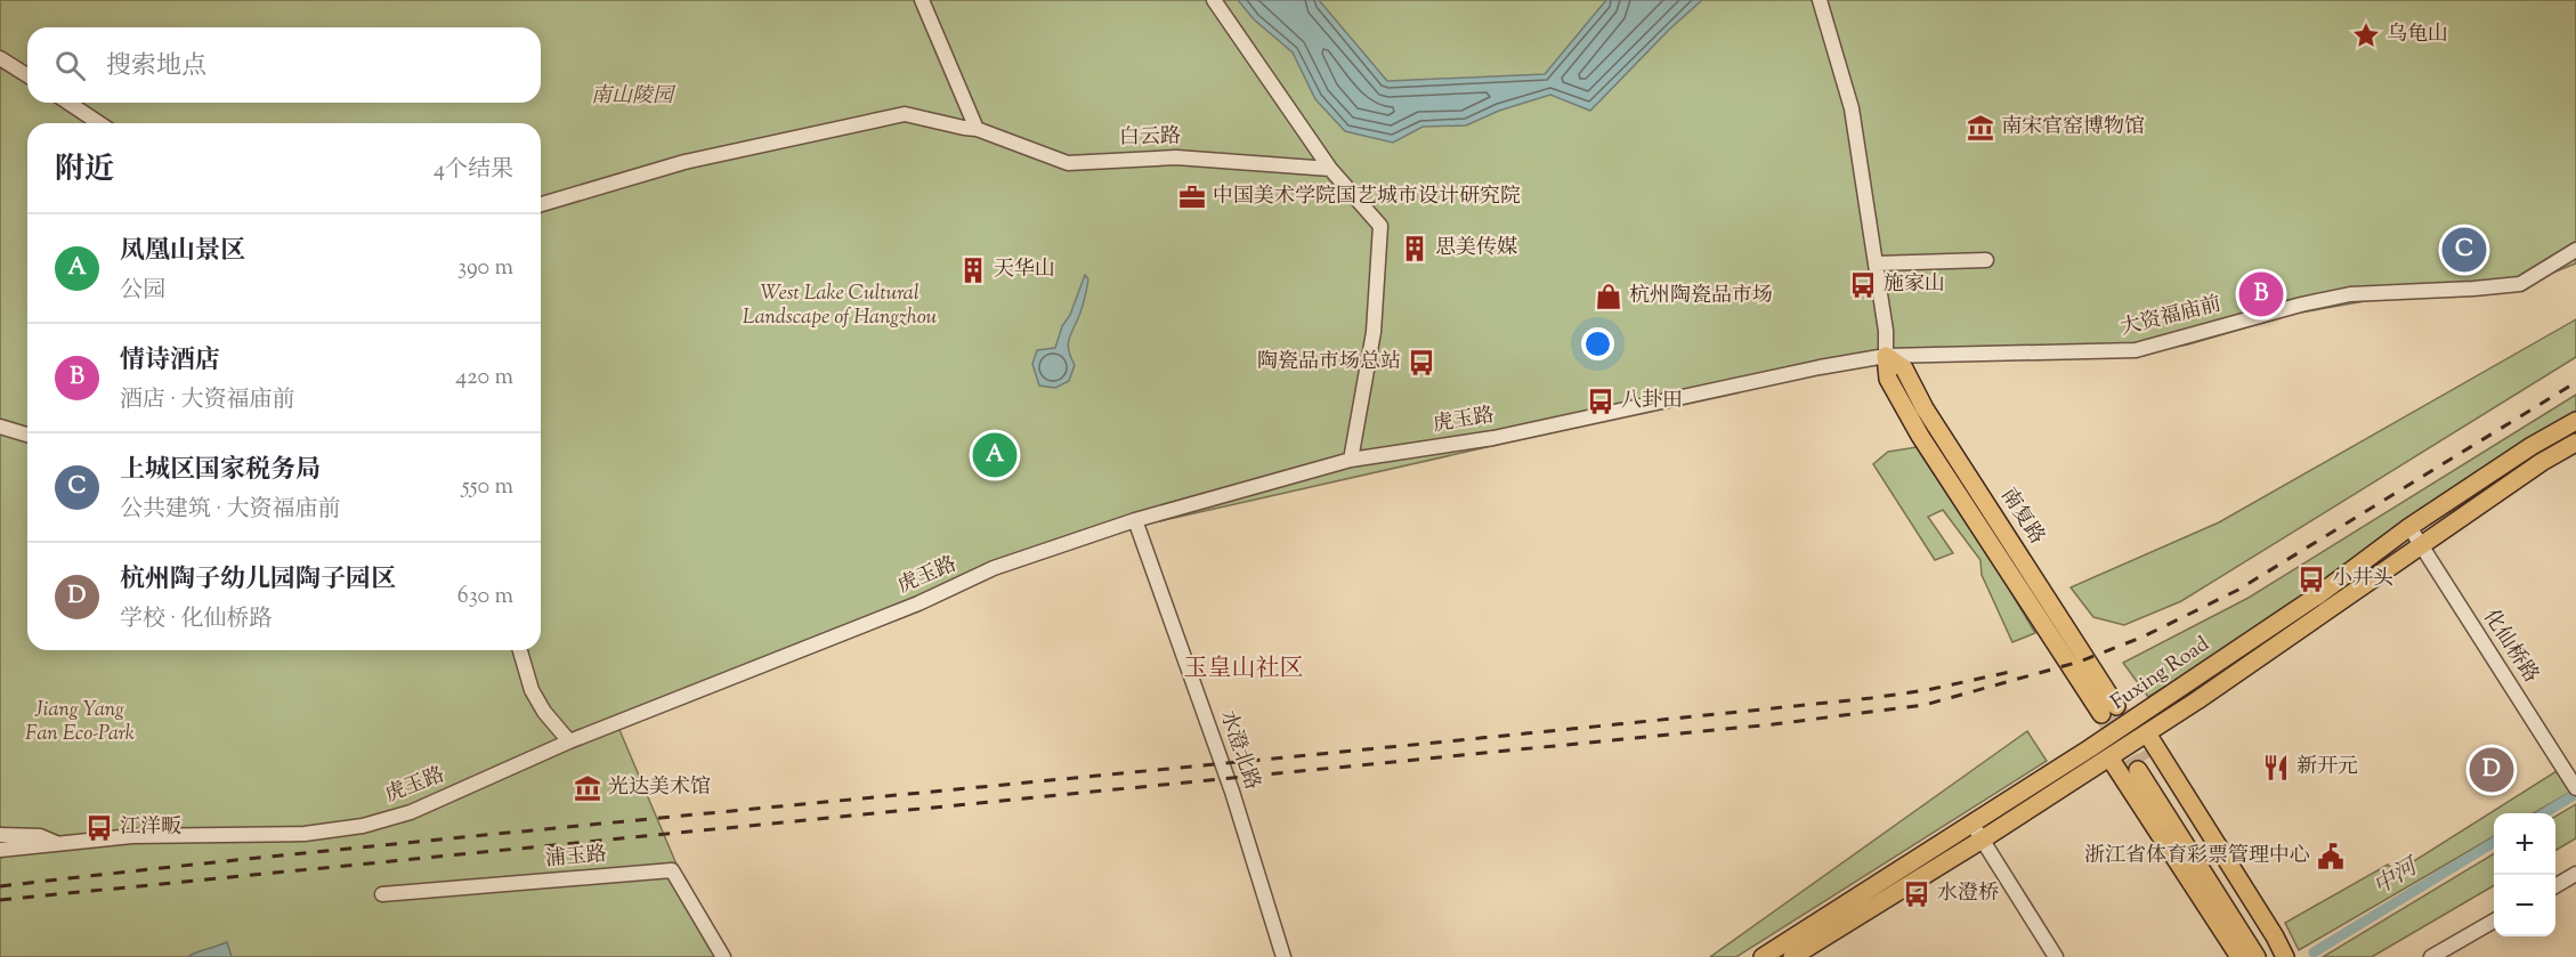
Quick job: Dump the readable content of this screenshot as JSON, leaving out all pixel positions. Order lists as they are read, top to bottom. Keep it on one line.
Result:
{"streets":{"main road":["南复路","Fuxing Road"],"street":["白云路","大资福庙前","虎玉路","化仙桥路","水澄北路","浦玉路"]},"crossings":[["大资福庙前","虎玉路"],["大资福庙前","南复路"],["虎玉路","南复路"],["虎玉路","水澄北路"],["化仙桥路","Fuxing Road"]],"districts":["玉皇山社区"],"water":["中河"],"parks":["南山陵园","West Lake Cultural Landscape of Hangzhou","Jiang Yang Fan Eco-Park"],"places":{"place":["乌龟山"],"museum":["南宋官窑博物馆","光达美术馆"],"office":["中国美术学院国艺城市设计研究院"],"building":["思美传媒","天华山"],"bus stop":["施家山","陶瓷品市场总站","八卦田","小井头","江洋畈","水澄桥"],"shop":["杭州陶瓷品市场"],"restaurant":["新开元"],"public building":["浙江省体育彩票管理中心"]},"page":{"search":"搜索地点","heading":["附近","4个结果"],"list":[{"mark":"A","name":"凤凰山景区","note":"公园","value":"390 m"},{"mark":"B","name":"情诗酒店","note":"酒店 · 大资福庙前","value":"420 m"},{"mark":"C","name":"上城区国家税务局","note":"公共建筑 · 大资福庙前","value":"550 m"},{"mark":"D","name":"杭州陶子幼儿园陶子园区","note":"学校 · 化仙桥路","value":"630 m"}],"pins":["C","B","A","D"],"map_buttons":["+","−"]}}
